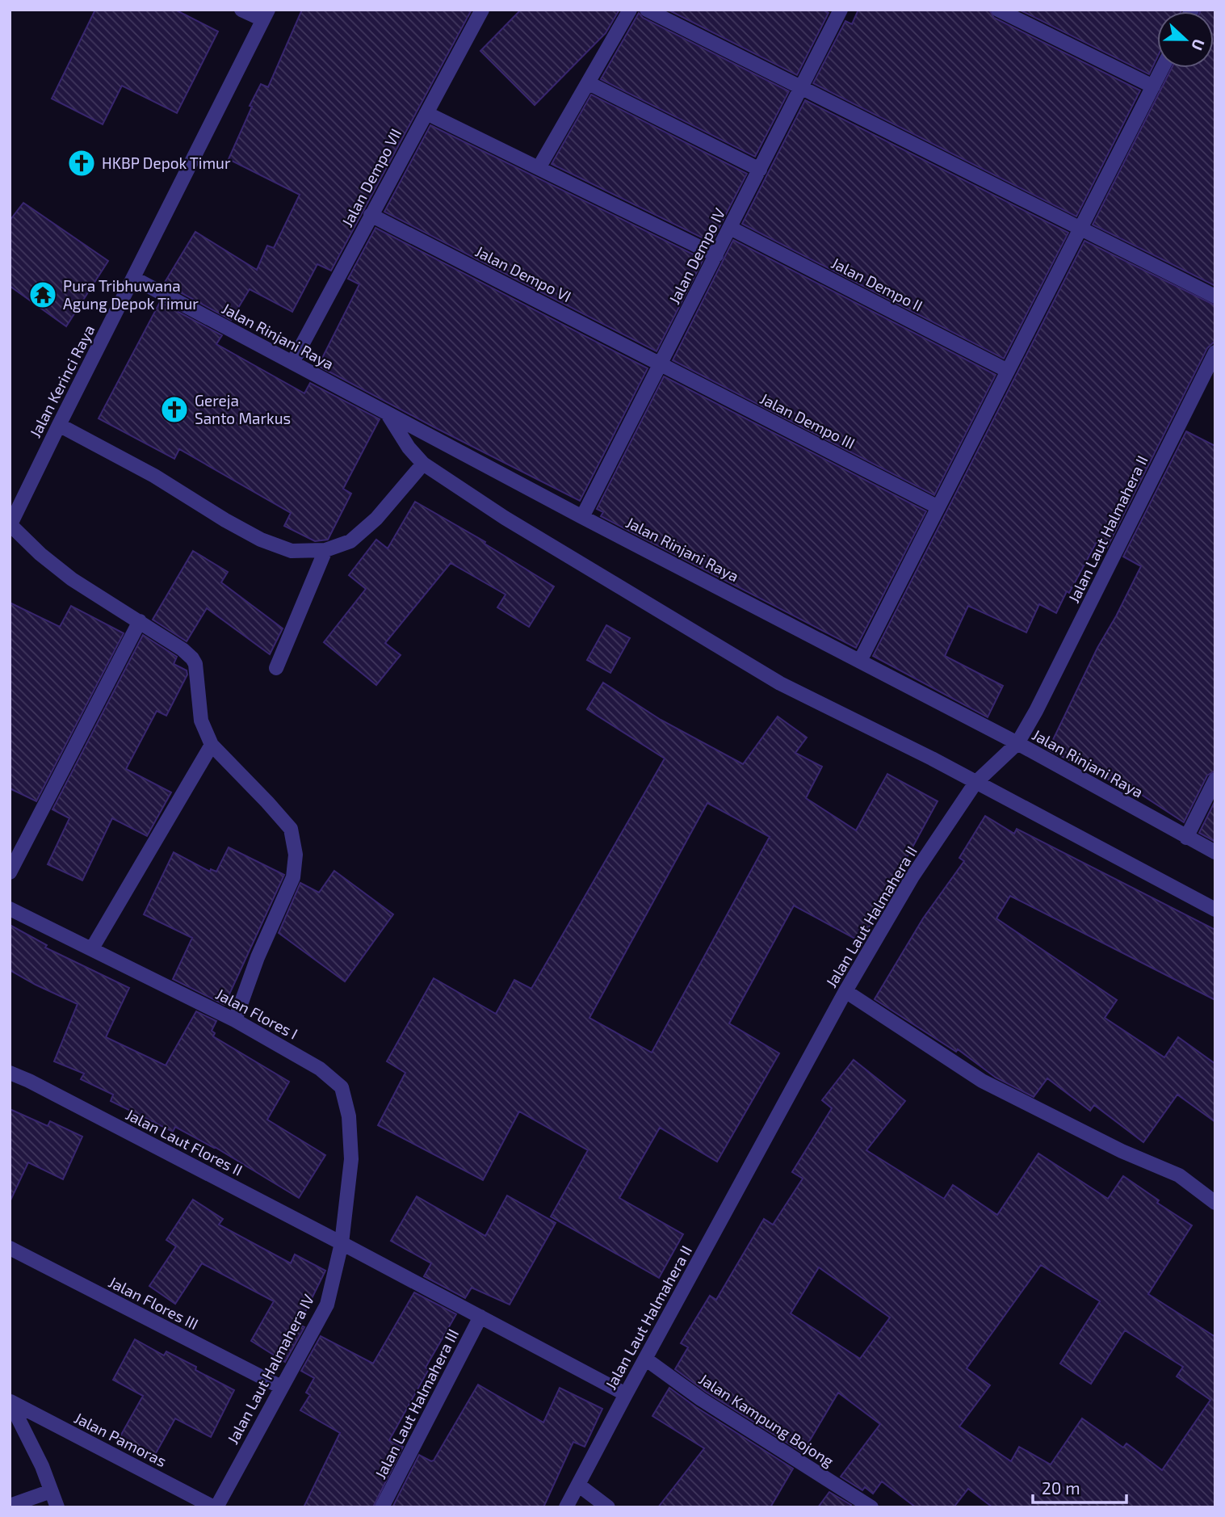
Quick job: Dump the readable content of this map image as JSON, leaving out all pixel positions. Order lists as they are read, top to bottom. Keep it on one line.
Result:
{"streets":{"street":["Jalan Dempo VII","Jalan Dempo IV","Jalan Dempo VI","Jalan Dempo II","Jalan Rinjani Raya","Jalan Kerinci Raya","Jalan Dempo III","Jalan Laut Halmahera II","Jalan Flores I","Jalan Laut Flores II","Jalan Flores III","Jalan Laut Halmahera IV","Jalan Laut Halmahera III","Jalan Kampung Bojong","Jalan Pamoras"]},"crossings":[["Jalan Dempo VII","Jalan Dempo VI"],["Jalan Dempo VII","Jalan Rinjani Raya"],["Jalan Dempo IV","Jalan Dempo VI"],["Jalan Dempo IV","Jalan Dempo II"],["Jalan Dempo IV","Jalan Rinjani Raya"],["Jalan Dempo IV","Jalan Dempo III"],["Jalan Dempo VI","Jalan Dempo III"],["Jalan Rinjani Raya","Jalan Kerinci Raya"],["Jalan Rinjani Raya","Jalan Laut Halmahera II"],["Jalan Laut Halmahera II","Jalan Laut Flores II"],["Jalan Laut Halmahera II","Jalan Kampung Bojong"],["Jalan Flores I","Jalan Laut Flores II"],["Jalan Flores I","Jalan Laut Halmahera IV"],["Jalan Laut Flores II","Jalan Laut Halmahera IV"],["Jalan Laut Flores II","Jalan Laut Halmahera III"],["Jalan Flores III","Jalan Laut Halmahera IV"],["Jalan Laut Halmahera IV","Jalan Pamoras"]],"places":{"church":["HKBP Depok Timur","Gereja Santo Markus"],"temple":["Pura Tribhuwana Agung Depok Timur"]},"scale_bar":"20 m","north":"right"}
